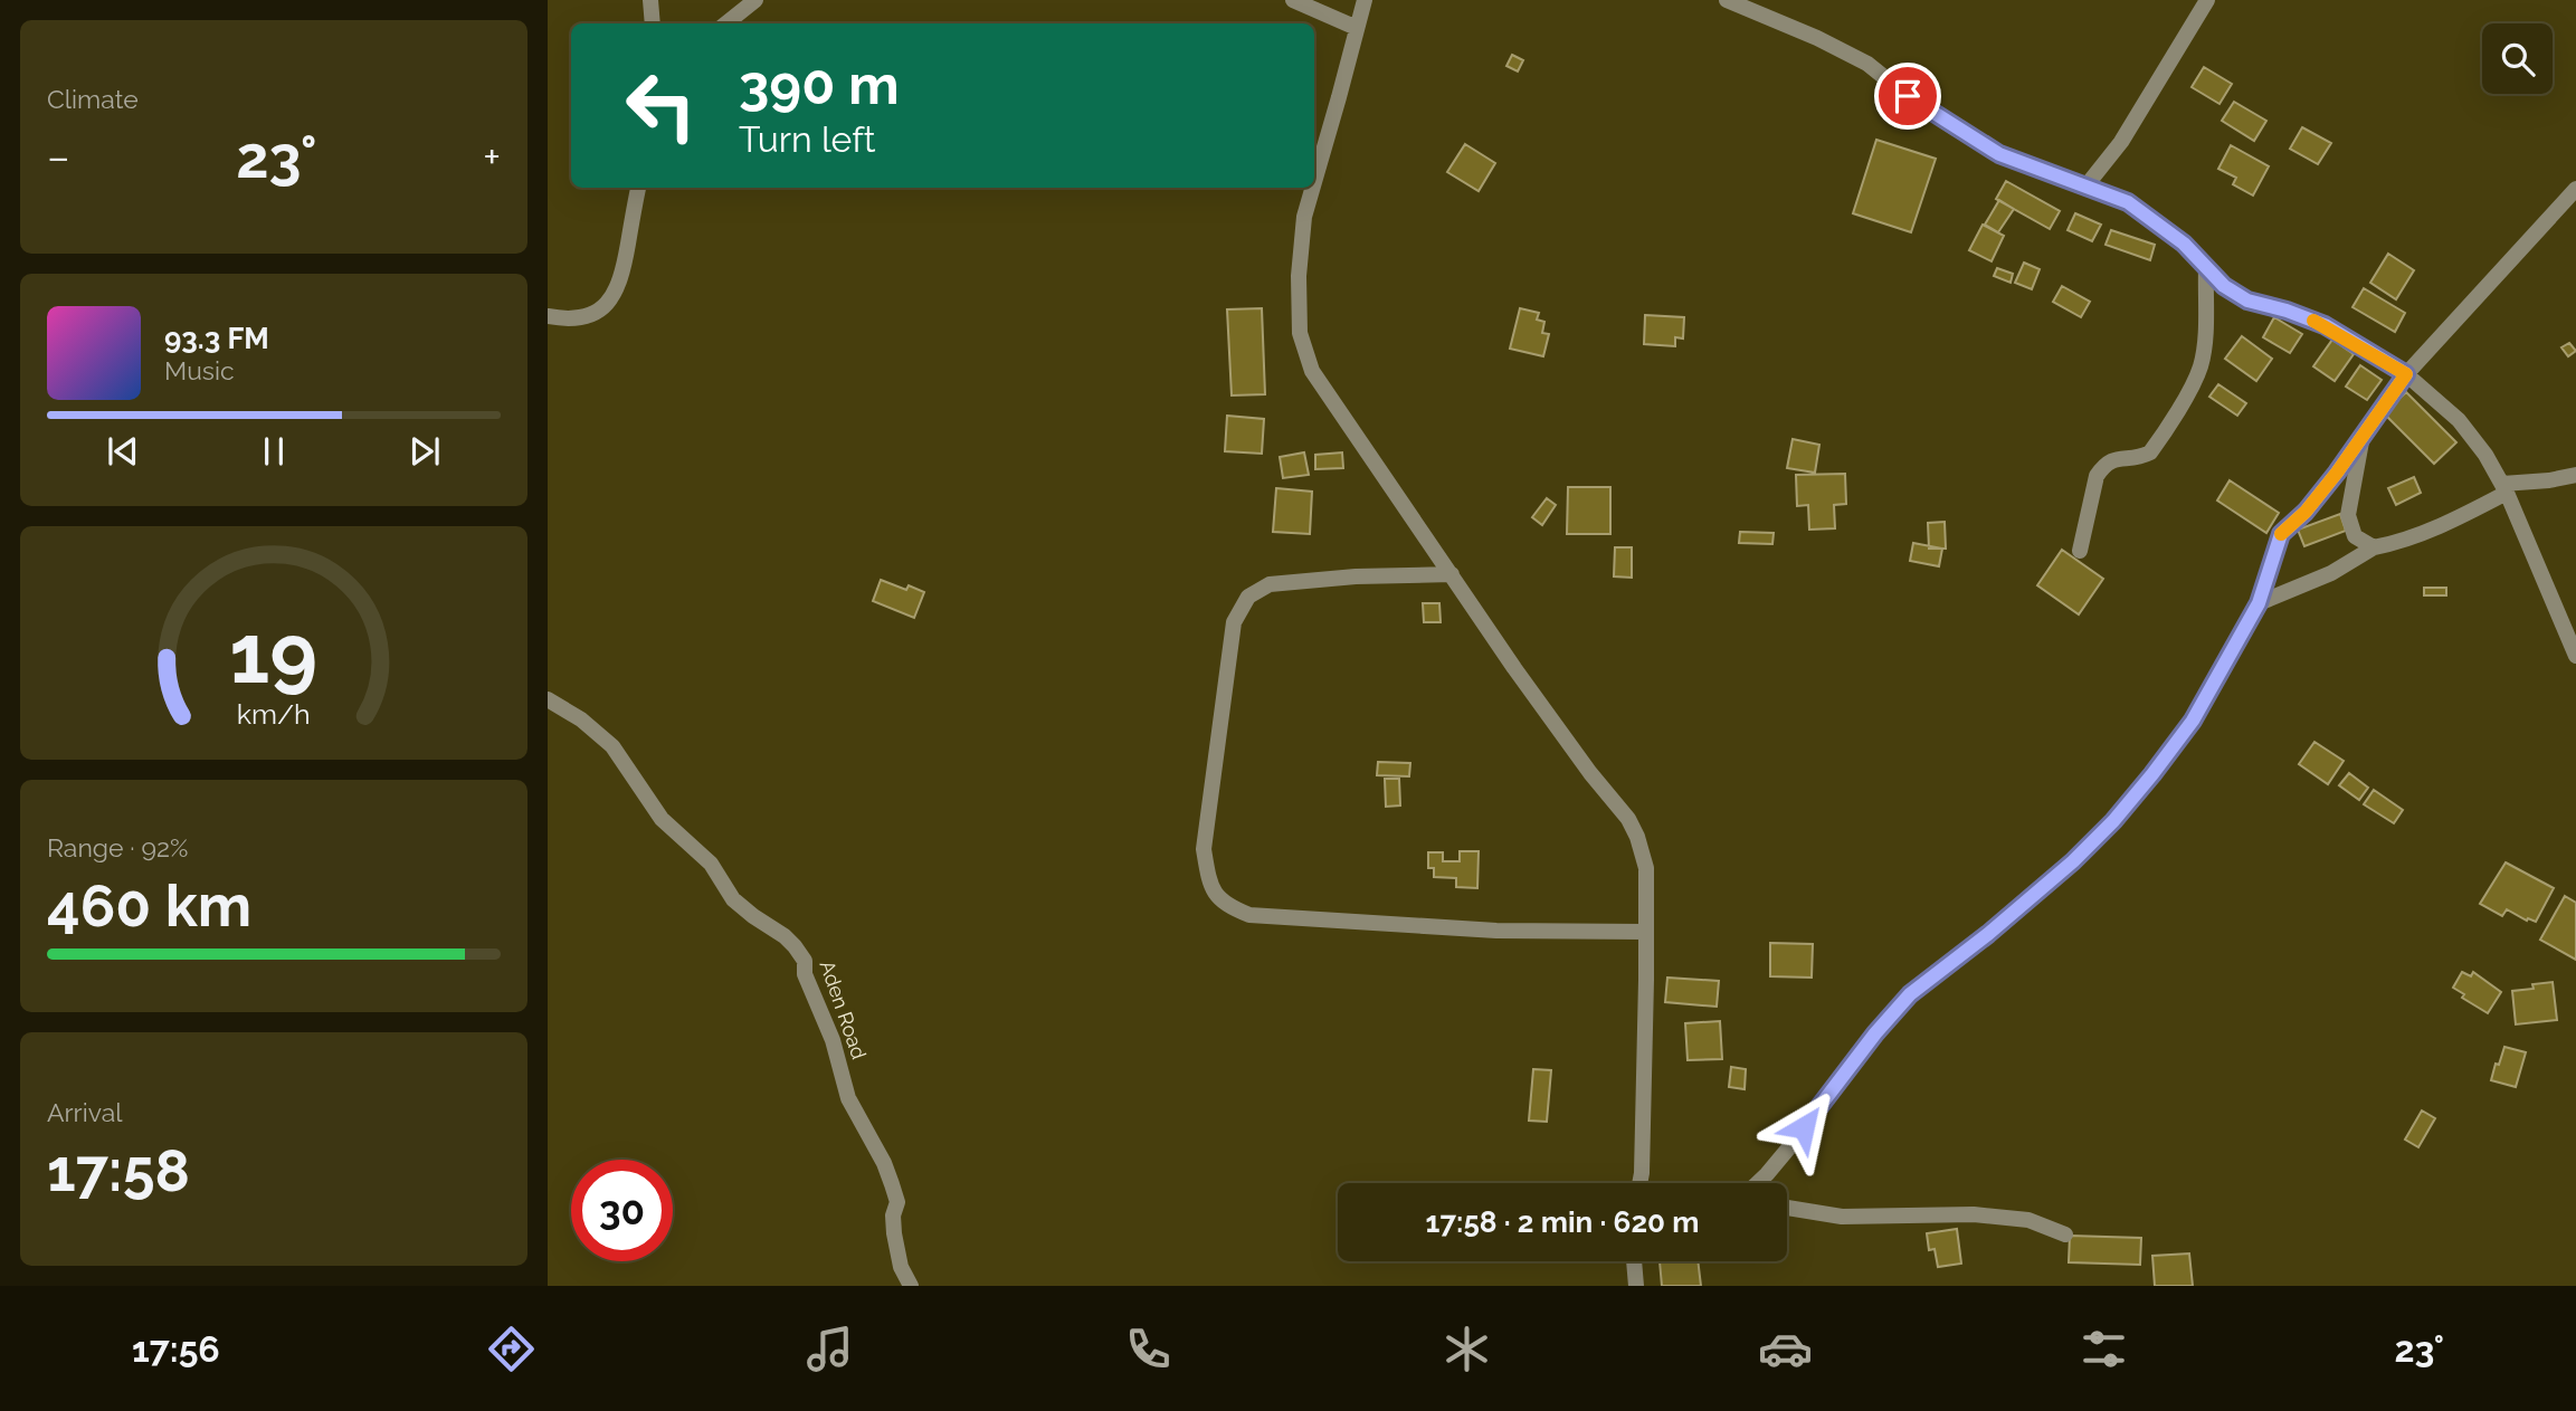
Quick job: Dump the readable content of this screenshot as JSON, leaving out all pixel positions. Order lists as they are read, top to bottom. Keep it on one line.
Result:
{"streets":{"street":["Aden Road"]},"page":{"tile":["Climate",["Range · 92%","460 km"],["Arrival","17:58"]],"turn":["390 m","Turn left"],"heat":["−","23°","+"],"song":["93.3 FM","Music"],"limit":"30","trip":"17:58 · 2 min · 620 m","tabs":["17:56","23°"],"gauge":["19","km/h"]}}
